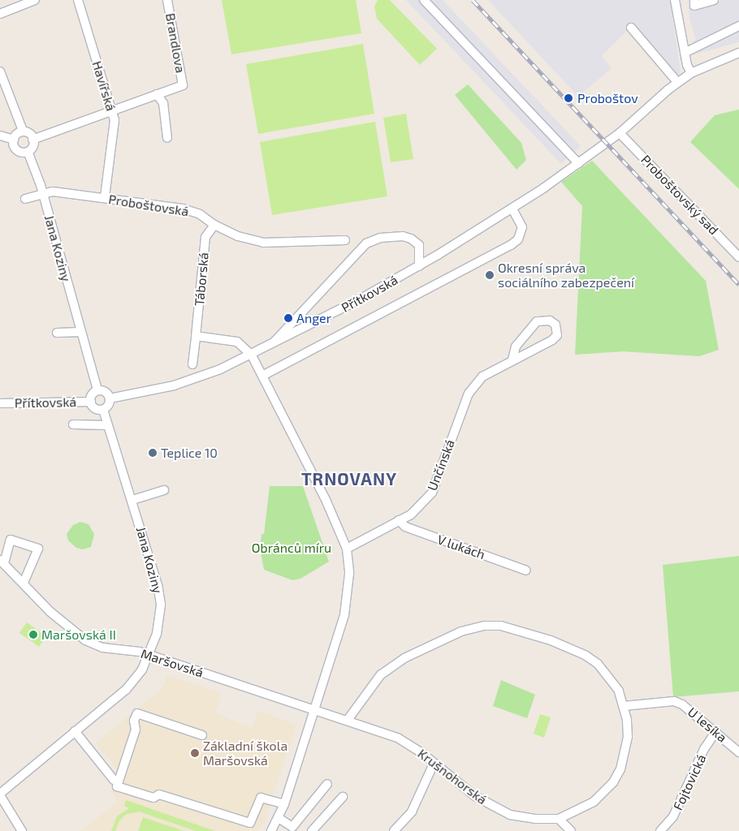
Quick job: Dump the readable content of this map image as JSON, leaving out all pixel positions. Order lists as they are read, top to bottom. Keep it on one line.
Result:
{"streets":{"street":["Brandlova","Havířská","Proboštovský sad","Proboštovská","Jana Koziny","Táborská","Přítkovská","Unčínská","V lukách","Maršovská","U lesíka","Krušnohorská","Fojtovická"]},"crossings":[["Havířská","Proboštovská"],["Proboštovský sad","Přítkovská"],["Proboštovská","Jana Koziny"],["Proboštovská","Táborská"],["Jana Koziny","Přítkovská"],["Jana Koziny","Maršovská"],["Unčínská","V lukách"],["Maršovská","Krušnohorská"],["U lesíka","Krušnohorská"],["U lesíka","Fojtovická"]],"districts":["TRNOVANY"],"parks":["Obránců míru"],"places":["Proboštov","Okresní správa sociálního zabezpečení","Anger","Teplice 10","Maršovská II","Základní škola Maršovská"]}
